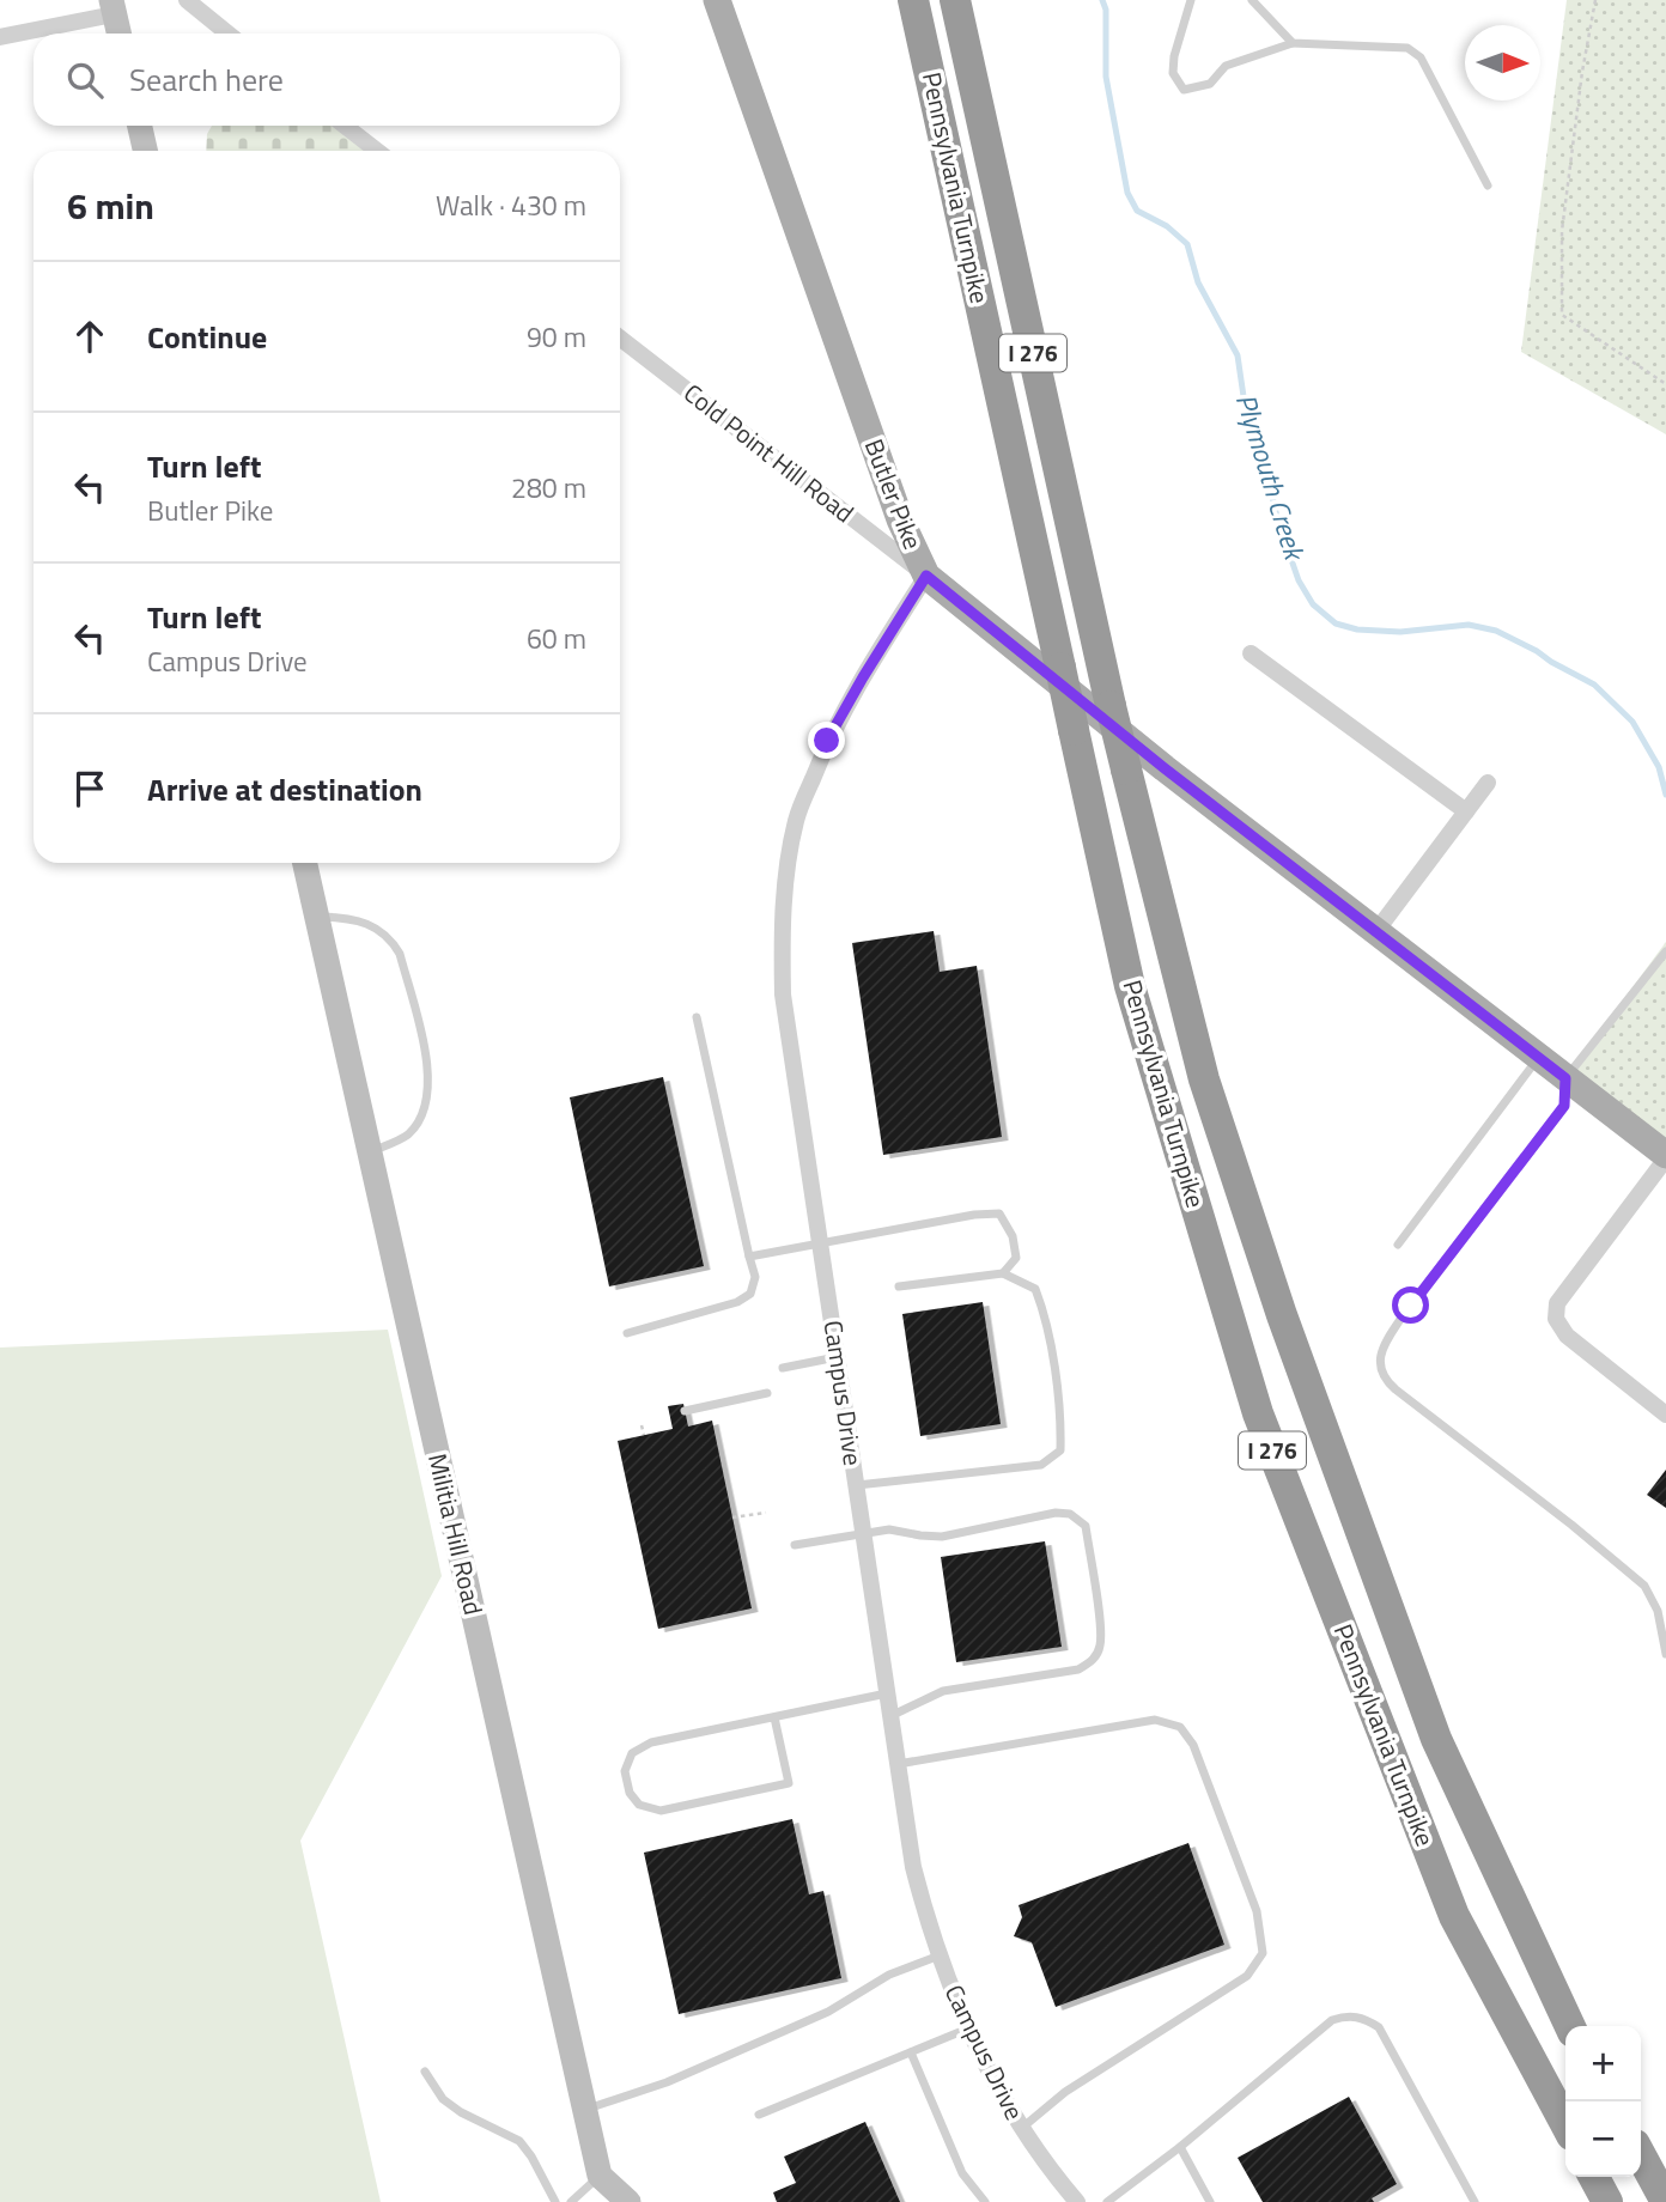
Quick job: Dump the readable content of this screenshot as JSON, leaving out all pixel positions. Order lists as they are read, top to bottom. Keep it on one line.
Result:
{"streets":{"highway":["Pennsylvania Turnpike","I 276"],"main road":["Butler Pike"],"street":["Cold Point Hill Road","Campus Drive","Militia Hill Road"]},"crossings":[["Cold Point Hill Road","Butler Pike"],["Cold Point Hill Road","Campus Drive"],["Butler Pike","Campus Drive"]],"water":["Plymouth Creek"],"north":"right","page":{"search":"Search here","heading":["6 min","Walk · 430 m"],"list":[["Continue","90 m"],["Turn left","Butler Pike","280 m"],["Turn left","Campus Drive","60 m"],"Arrive at destination"],"map_buttons":["+","−"]}}
